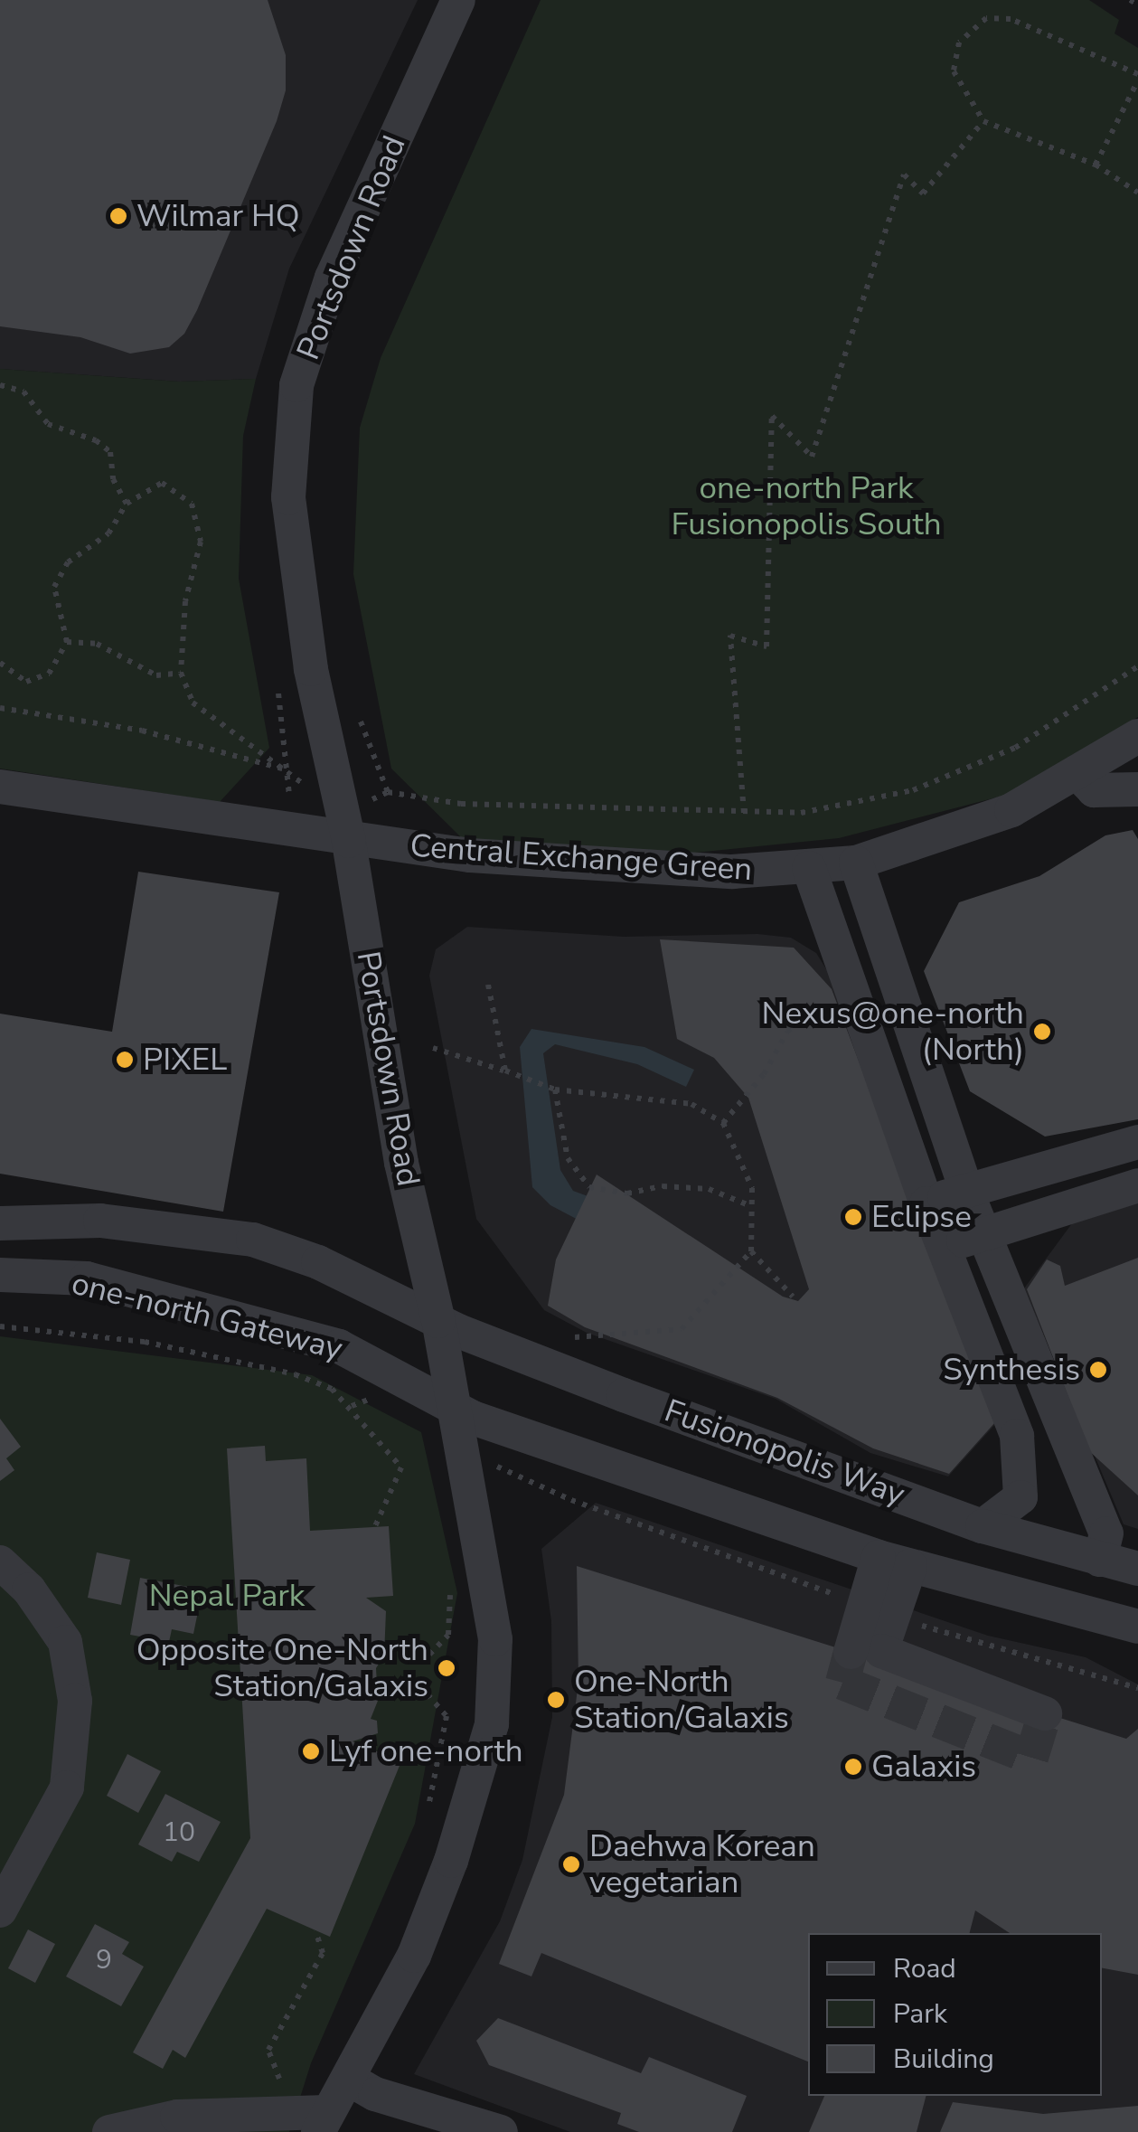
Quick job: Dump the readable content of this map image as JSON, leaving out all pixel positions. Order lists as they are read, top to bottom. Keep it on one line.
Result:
{"streets":{"street":["Portsdown Road","Central Exchange Green","one-north Gateway","Fusionopolis Way"]},"crossings":[["Portsdown Road","Central Exchange Green"],["Portsdown Road","one-north Gateway"],["Portsdown Road","Fusionopolis Way"],["one-north Gateway","Fusionopolis Way"]],"parks":["one-north Park Fusionopolis South","Nepal Park"],"places":["Wilmar HQ","Nexus@one-north (North)","PIXEL","Eclipse","Synthesis","Opposite One-North Station/Galaxis","One-North Station/Galaxis","Lyf one-north","Galaxis","Daehwa Korean vegetarian"],"house_numbers":["10","9"],"legend":["Road","Park","Building"]}
